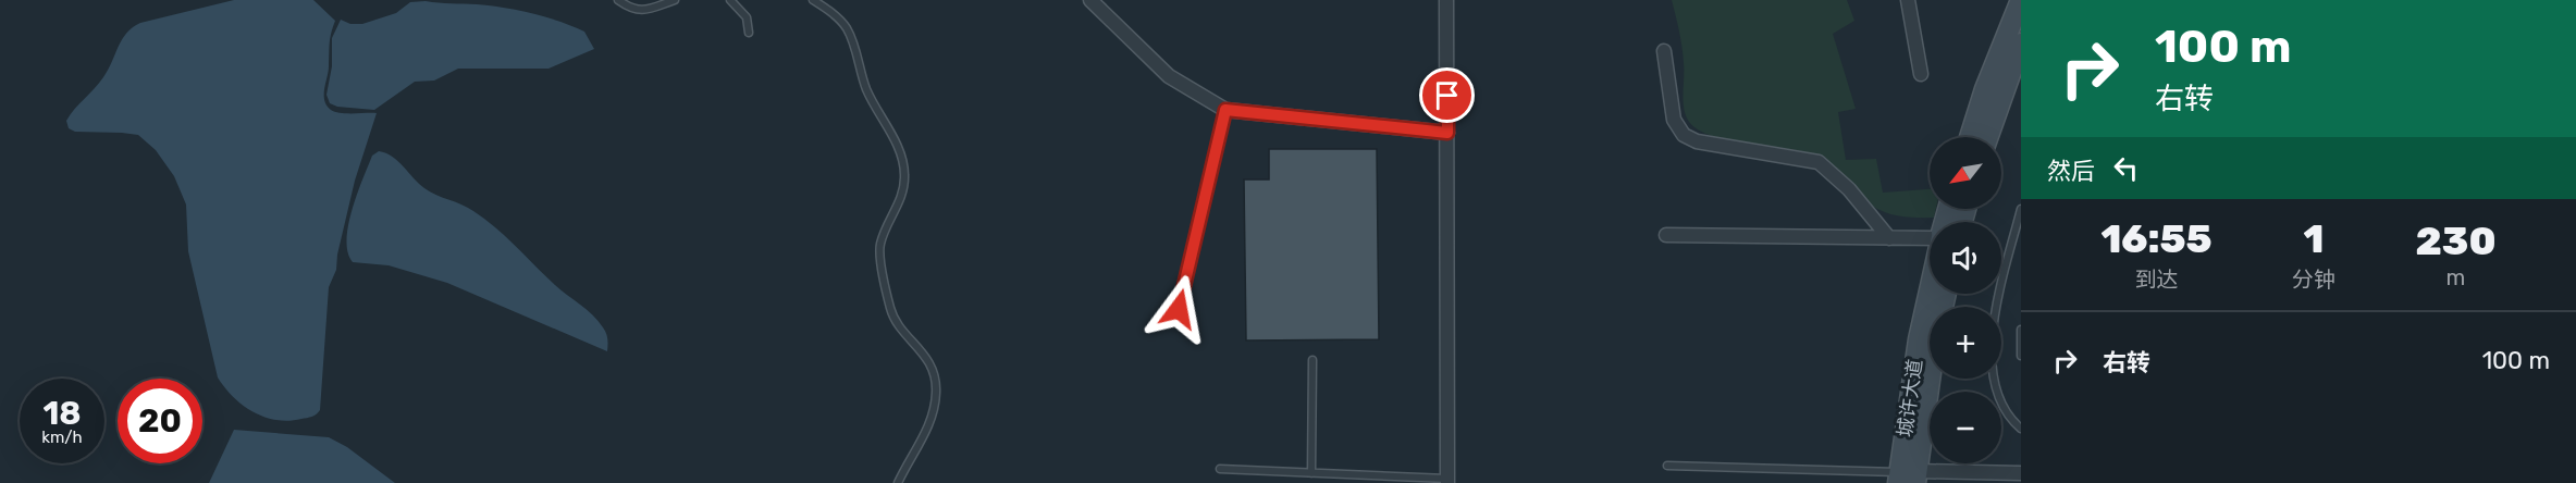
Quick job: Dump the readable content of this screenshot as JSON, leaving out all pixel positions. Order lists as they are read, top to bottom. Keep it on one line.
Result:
{"streets":{"main road":["城许大道"]},"north":"bottom left","page":{"turn":["100 m","右转"],"map_buttons":["+","−"],"then":"然后","eta":["16:55","到达","1","分钟","230","m"],"list":[{"name":"右转","value":"100 m"}],"speed":"18 km/h","limit":"20"}}
